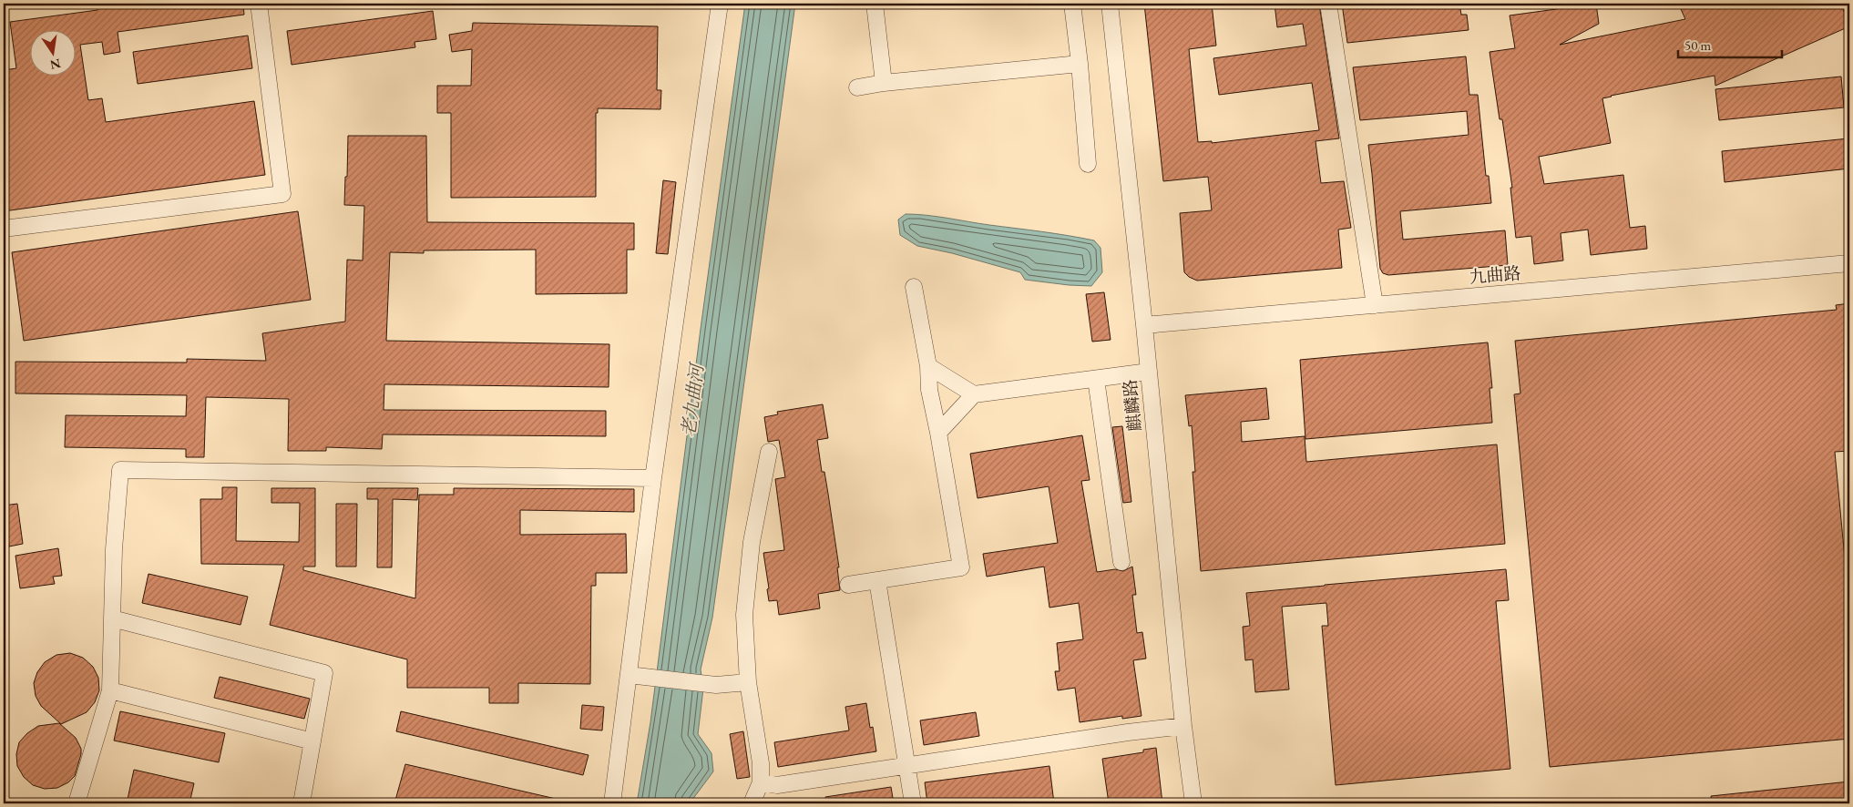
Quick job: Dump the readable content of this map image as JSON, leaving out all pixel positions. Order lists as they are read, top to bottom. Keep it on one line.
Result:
{"streets":{"street":["九曲路","麒麟路"]},"crossings":[["九曲路","麒麟路"]],"water":["老九曲河"],"scale_bar":"50 m","north":"bottom"}
